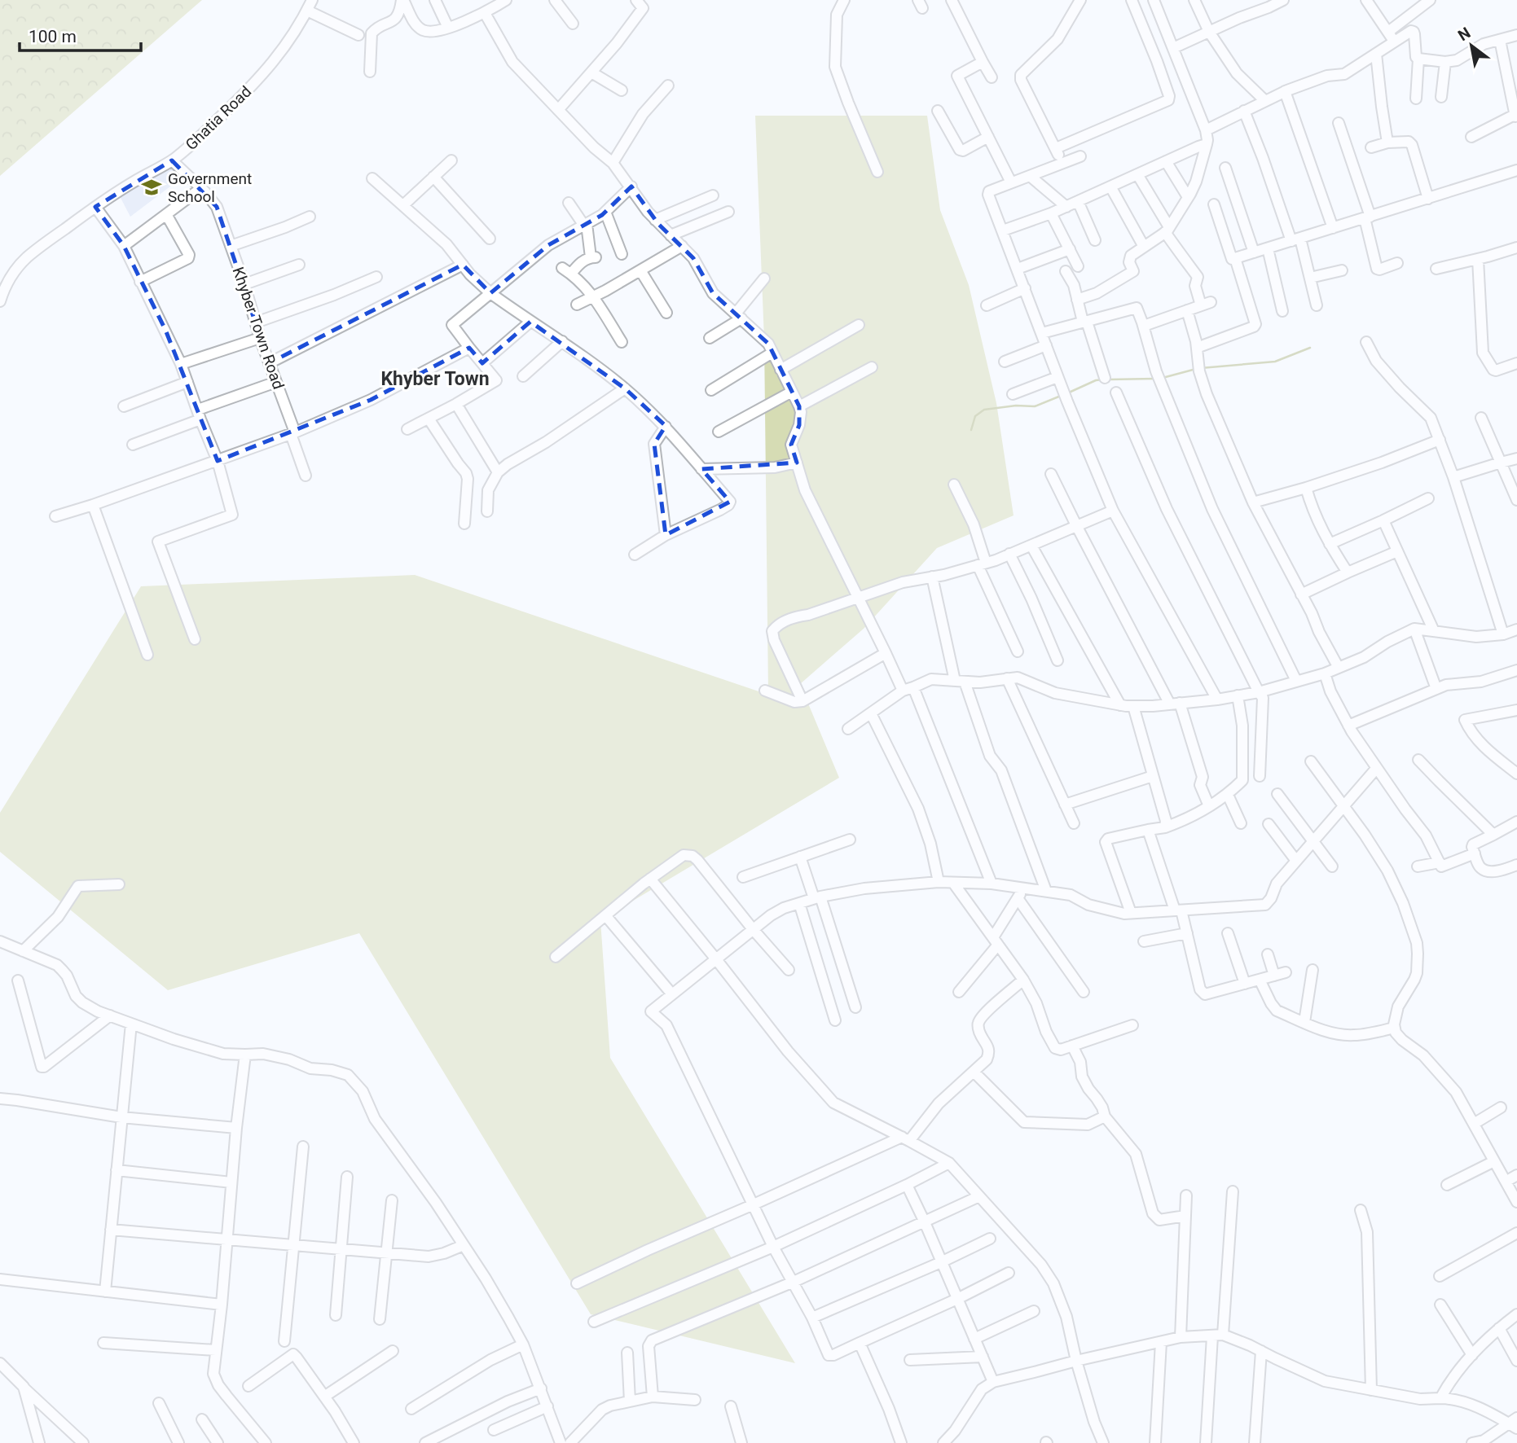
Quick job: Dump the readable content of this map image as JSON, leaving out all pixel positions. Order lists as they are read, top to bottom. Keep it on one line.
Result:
{"streets":{"street":["Ghatia Road","Khyber Town Road"]},"crossings":[["Ghatia Road","Khyber Town Road"]],"districts":["Khyber Town"],"places":{"school or university":["Government School"]},"scale_bar":"100 m","north":"top left"}
